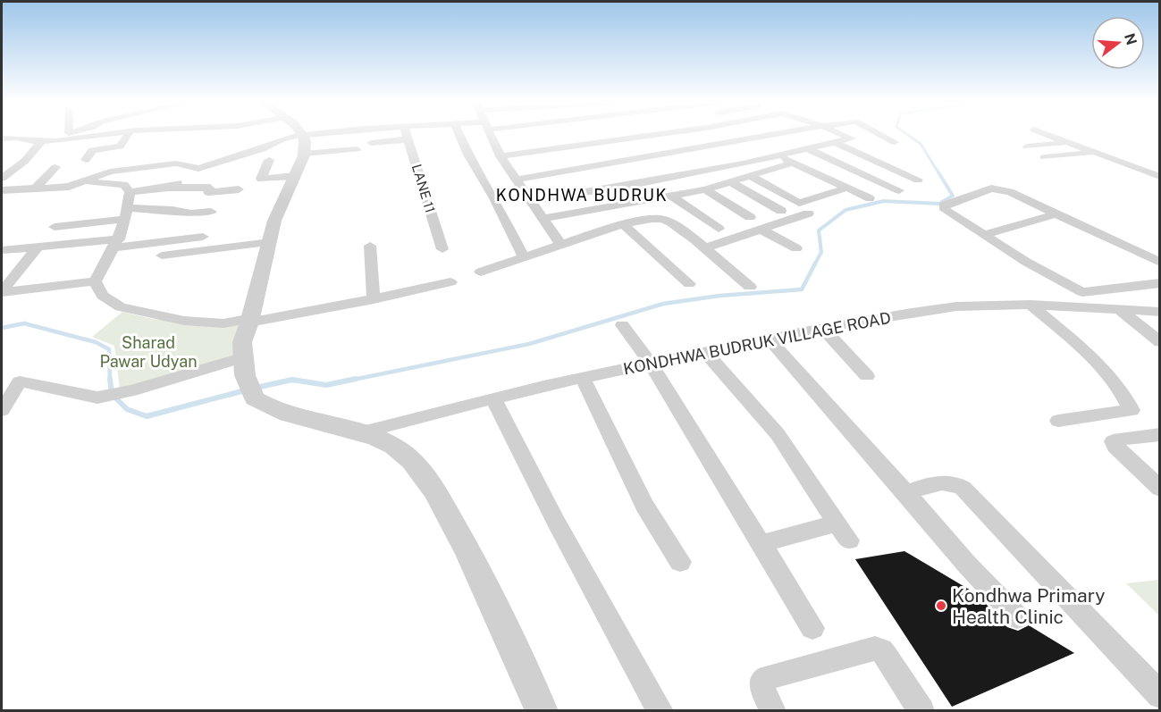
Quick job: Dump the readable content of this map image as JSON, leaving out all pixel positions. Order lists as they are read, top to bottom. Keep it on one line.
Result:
{"streets":{"street":["LANE 11","KONDHWA BUDRUK VILLAGE ROAD"]},"districts":["KONDHWA BUDRUK"],"parks":["Sharad Pawar Udyan"],"places":["Kondhwa Primary Health Clinic"],"north":"right"}
